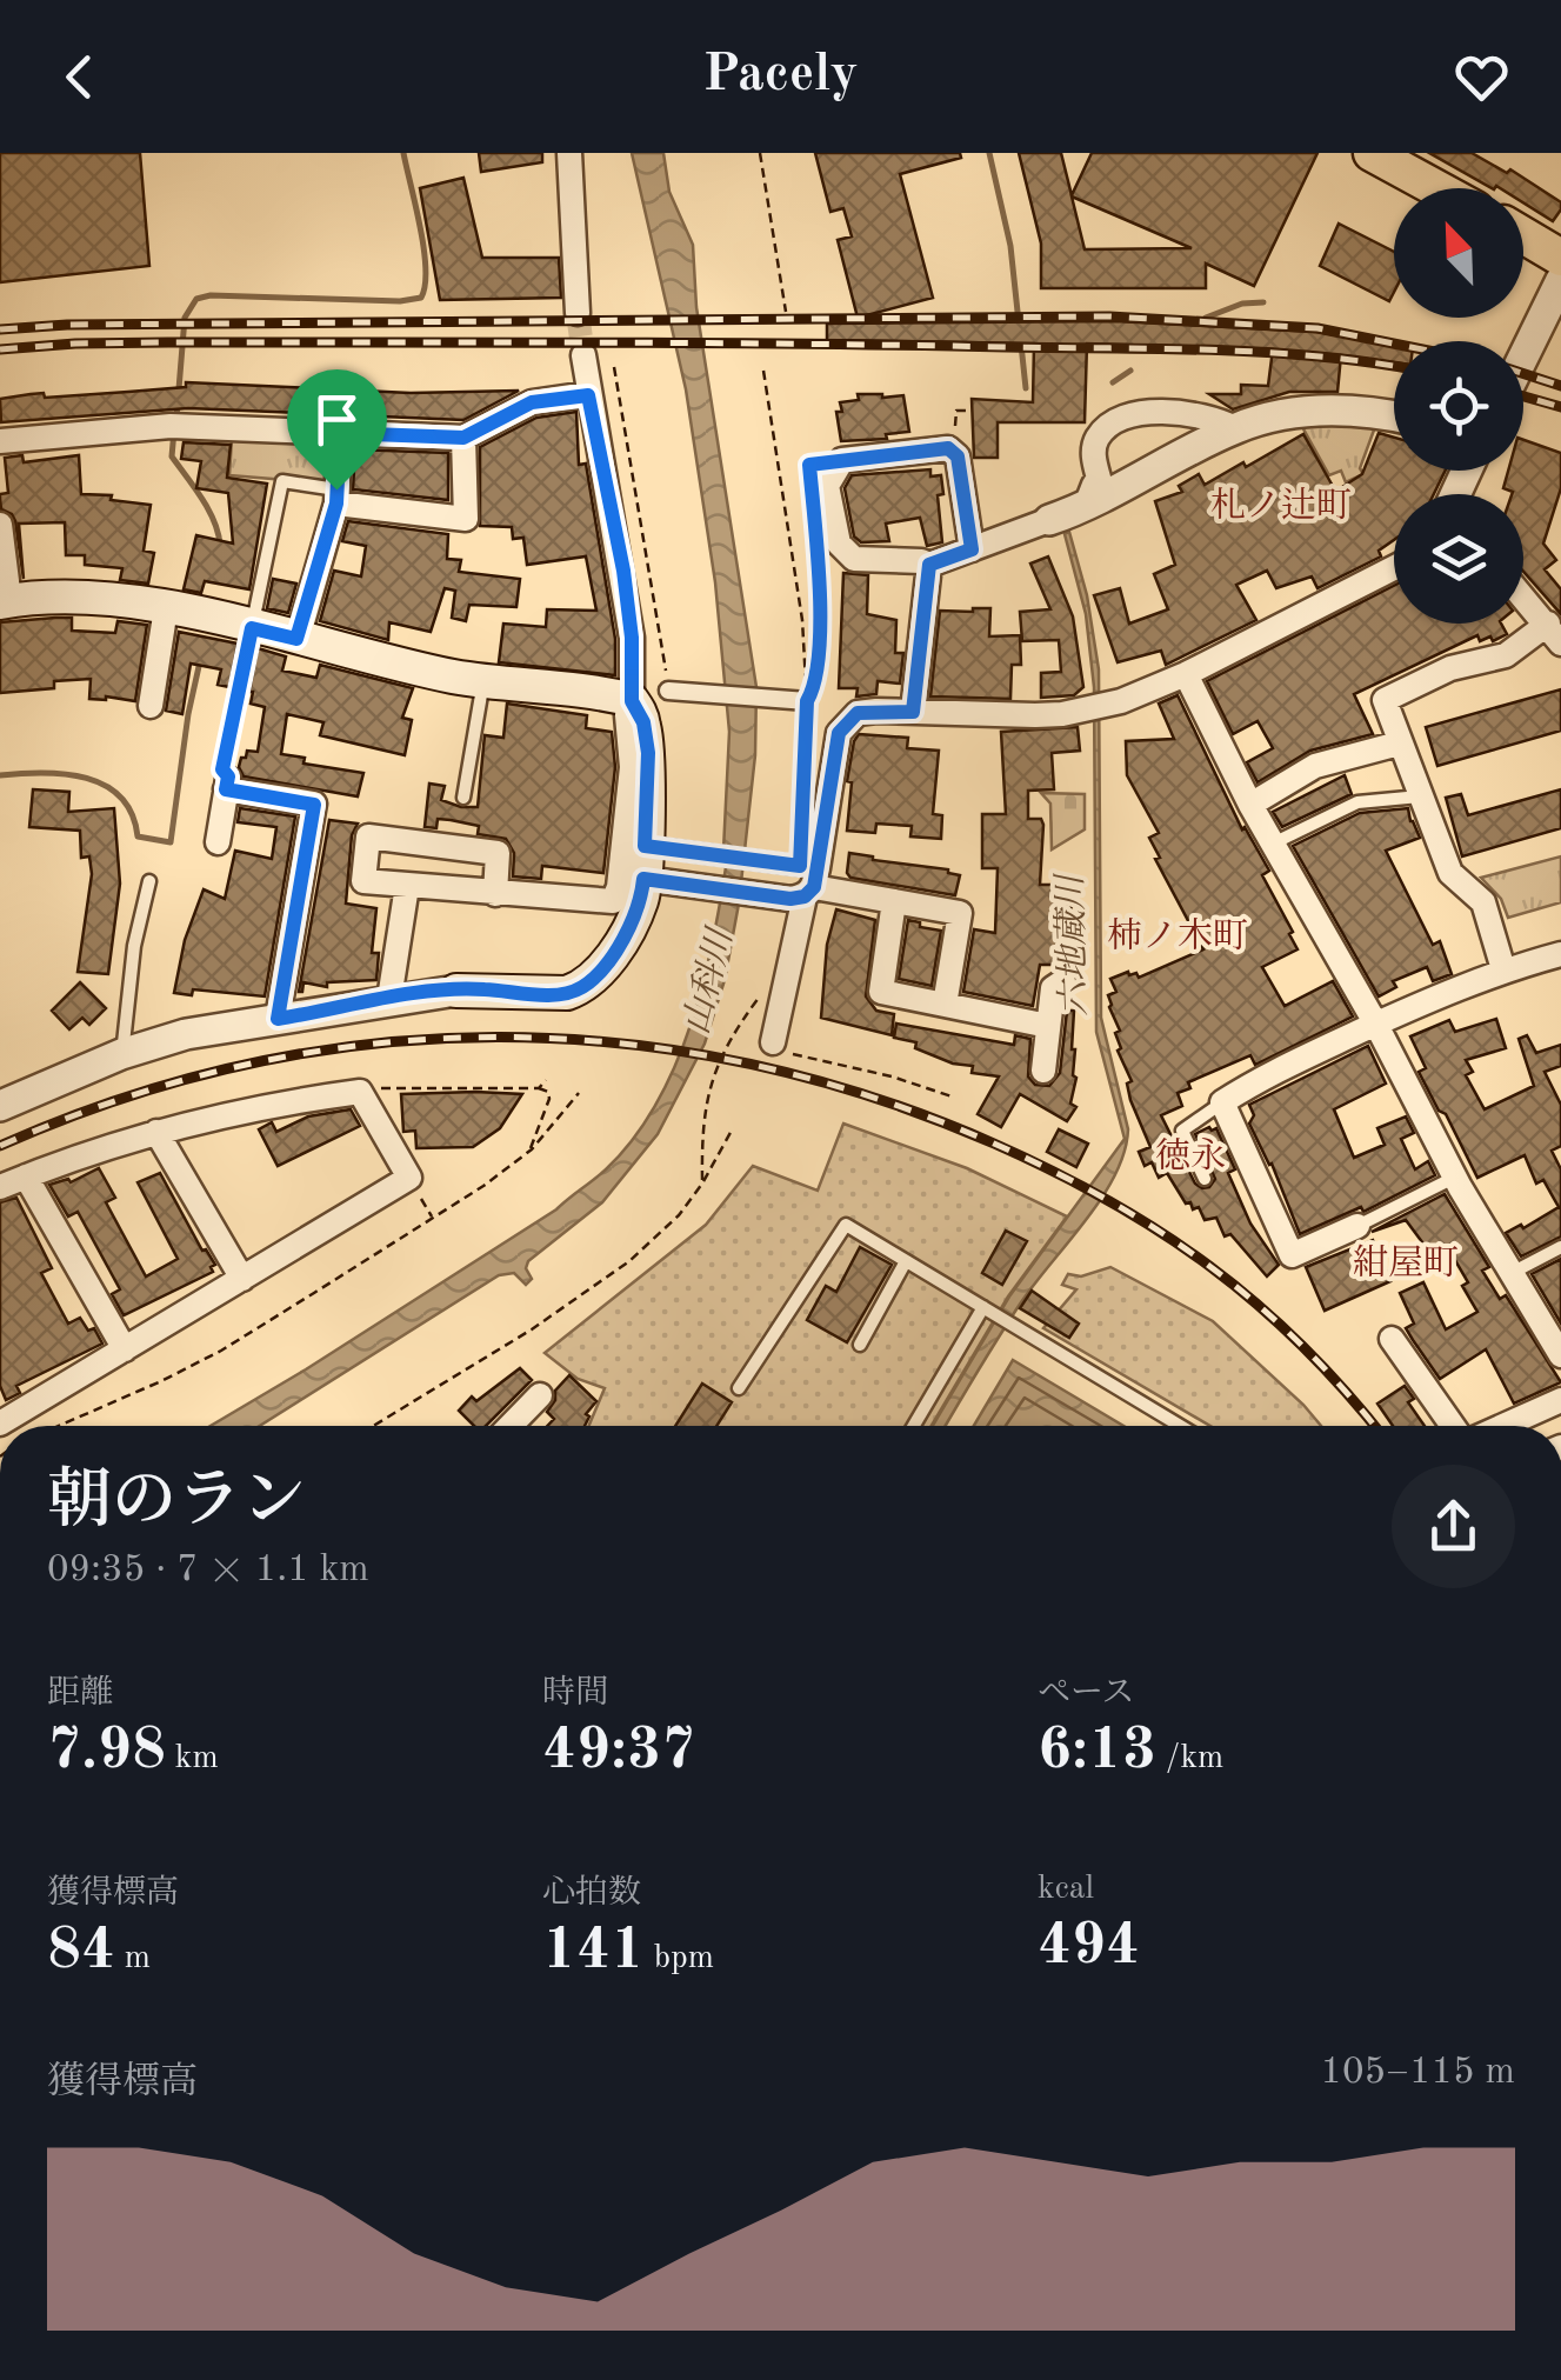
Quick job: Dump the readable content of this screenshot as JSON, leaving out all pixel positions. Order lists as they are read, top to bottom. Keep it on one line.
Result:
{"districts":["札ノ辻町","柿ノ木町","徳永","紺屋町"],"water":["六地蔵川","山科川"],"north":"top left","page":{"header":"Pacely","heading":["朝のラン","09:35 · 7 × 1.1 km"],"stats":[["距離","7.98 km"],["時間","49:37"],["ペース","6:13 /km"],["獲得標高","84 m"],["心拍数","141 bpm"],["kcal","494"]],"chart":["獲得標高","105–115 m"]}}
